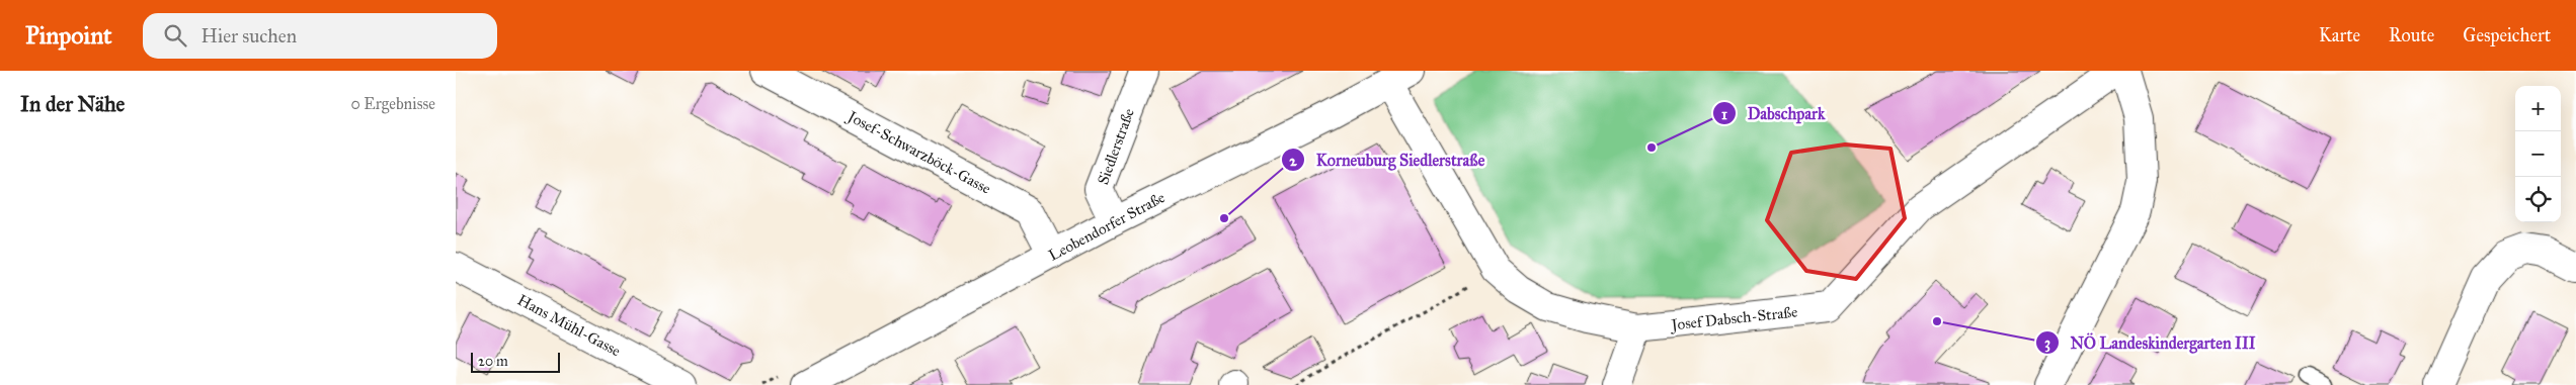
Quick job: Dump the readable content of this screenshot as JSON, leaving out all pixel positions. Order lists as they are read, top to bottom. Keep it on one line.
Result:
{"streets":{"street":["Siedlerstraße","Josef-Schwarzböck-Gasse","Leobendorfer Straße","Josef Dabsch-Straße","Hans Mühl-Gasse"]},"crossings":[["Siedlerstraße","Leobendorfer Straße"],["Josef-Schwarzböck-Gasse","Leobendorfer Straße"],["Leobendorfer Straße","Josef Dabsch-Straße"]],"places":["Dabschpark","Korneuburg Siedlerstraße","NÖ Landeskindergarten III"],"scale_bar":"20 m","page":{"header":"Pinpoint","search":"Hier suchen","nav":["Karte","Route","Gespeichert"],"heading":["In der Nähe","0 Ergebnisse"],"map_buttons":["+","−"],"scale":"20 m"}}
